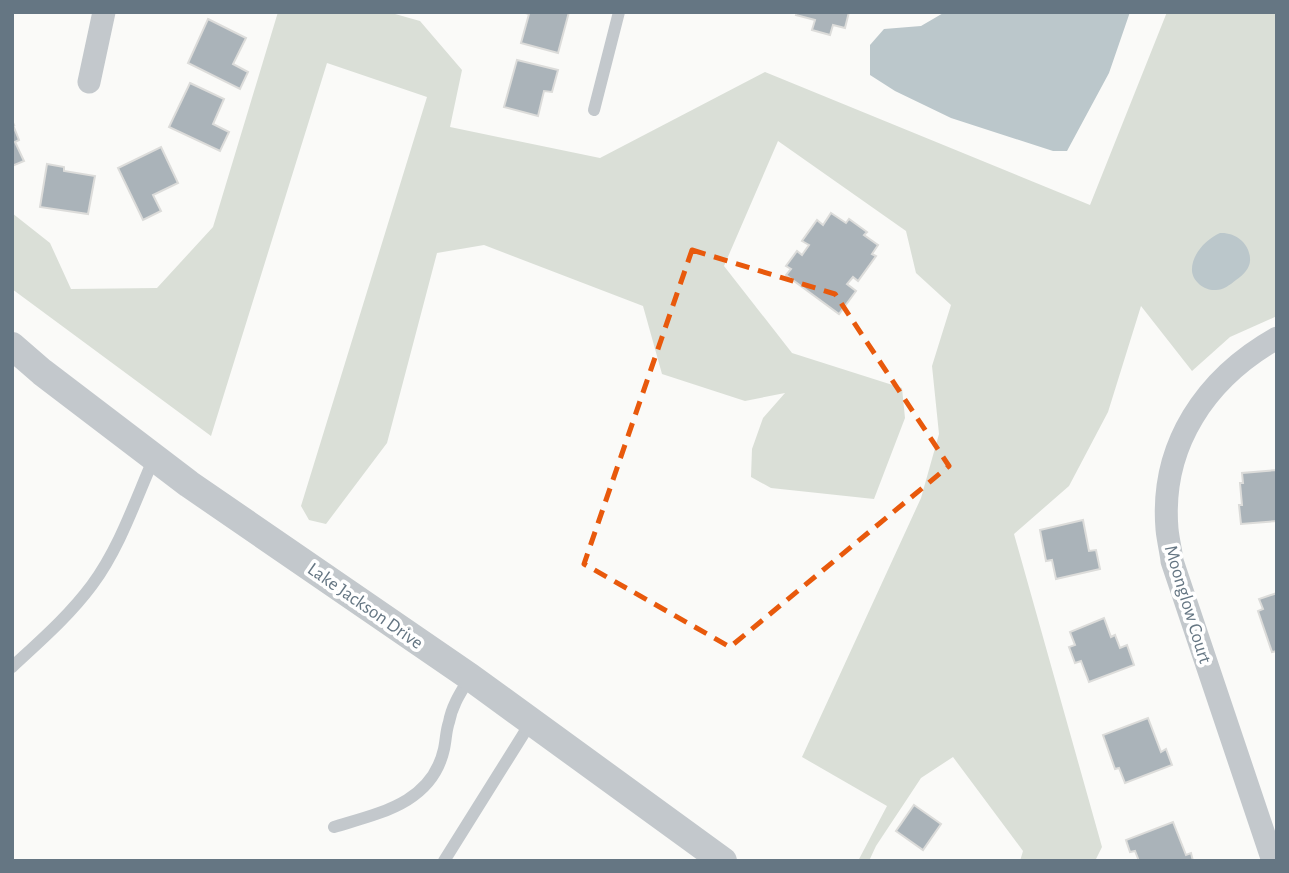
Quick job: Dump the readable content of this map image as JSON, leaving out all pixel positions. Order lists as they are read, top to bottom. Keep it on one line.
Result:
{"streets":{"street":["Moonglow Court","Lake Jackson Drive"]}}
